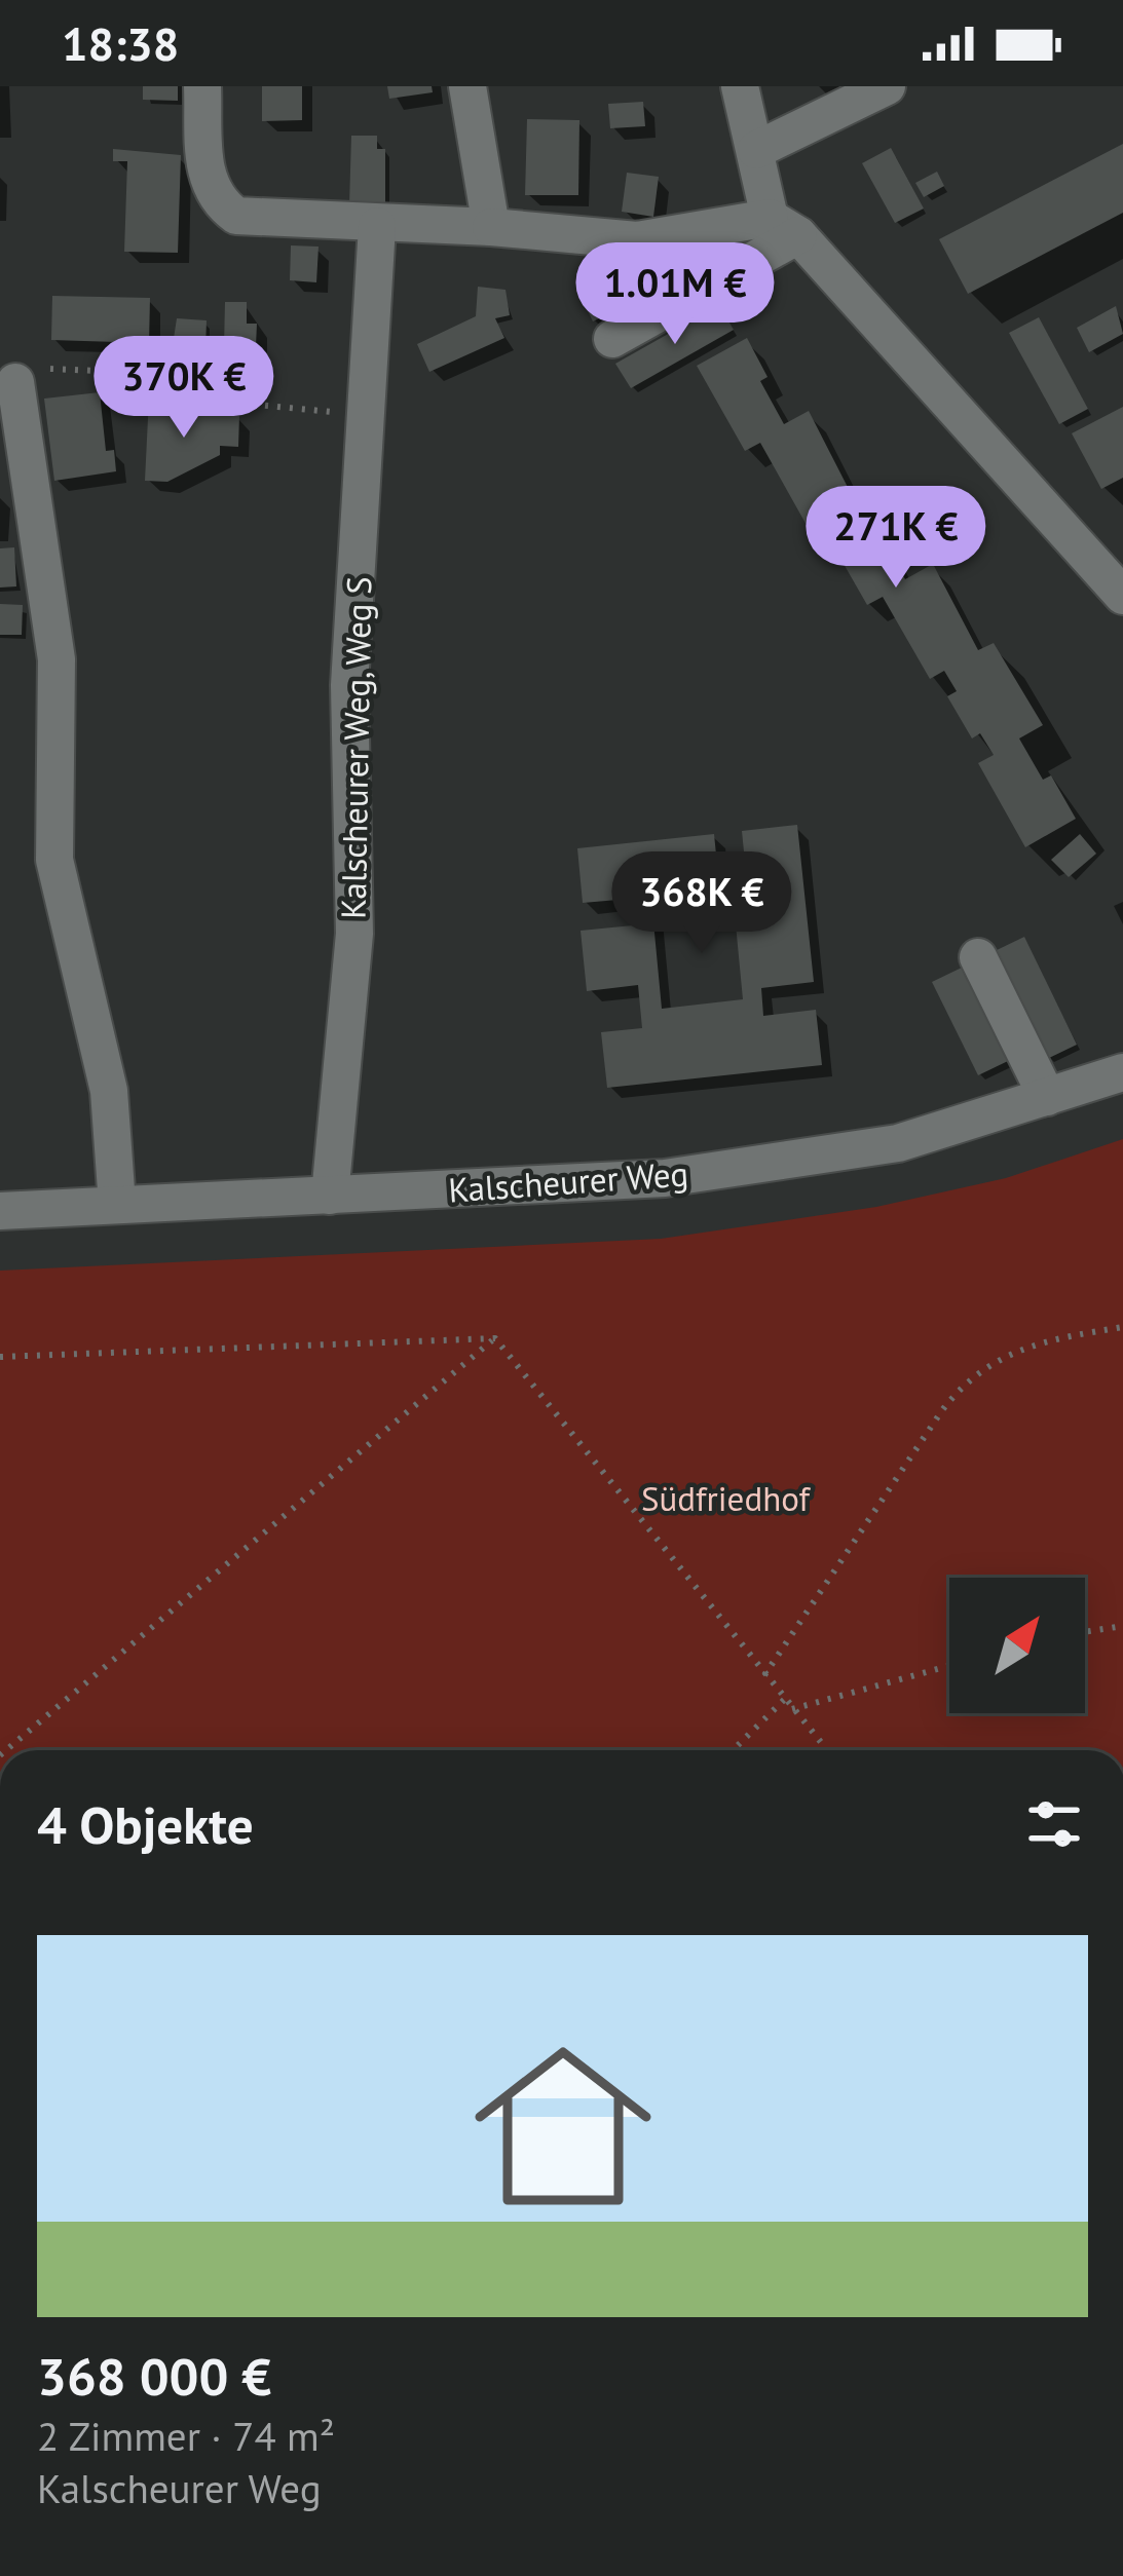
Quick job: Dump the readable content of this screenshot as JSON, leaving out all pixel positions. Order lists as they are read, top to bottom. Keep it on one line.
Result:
{"streets":{"street":["Kalscheurer Weg, Weg S","Kalscheurer Weg"]},"crossings":[["Kalscheurer Weg, Weg S","Kalscheurer Weg"]],"parks":["Südfriedhof"],"north":"top right","page":{"status":"18:38","price":["1.01M €","370K €","271K €","368K €"],"heading":"4 Objekte","list":[{"name":"368 000 €","note":"2 Zimmer · 74 m² · Kalscheurer Weg"}]}}
